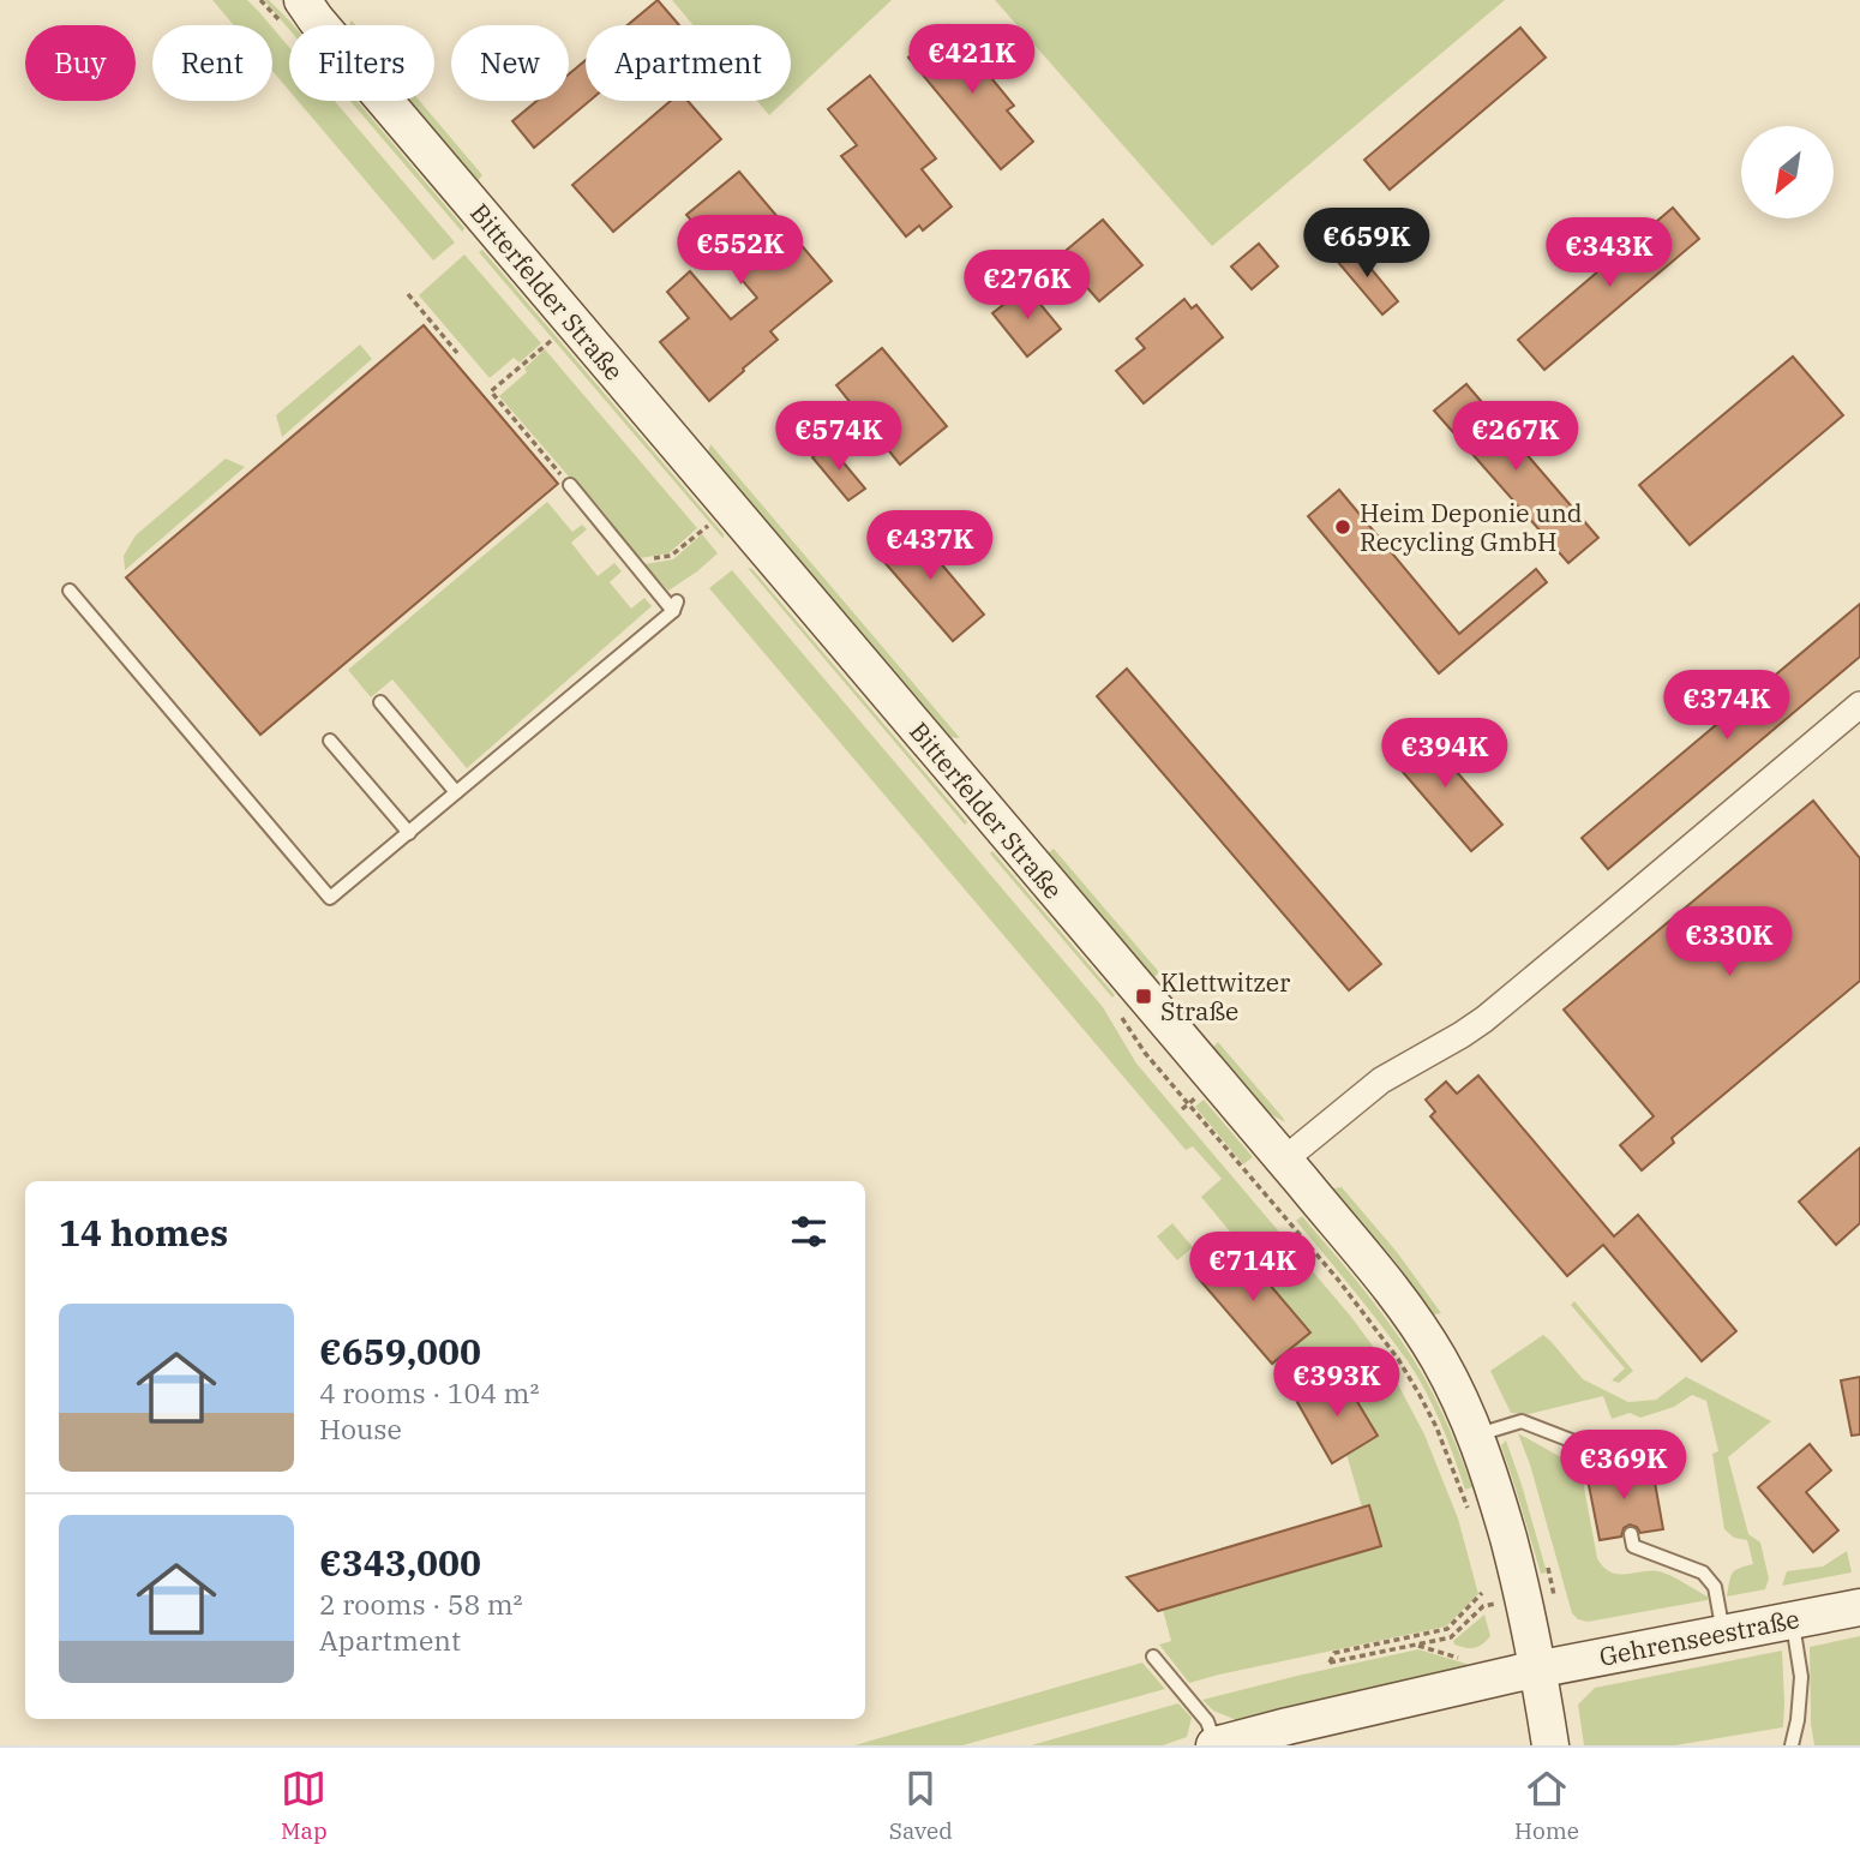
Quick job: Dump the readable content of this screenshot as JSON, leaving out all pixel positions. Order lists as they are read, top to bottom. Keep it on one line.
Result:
{"streets":{"main road":["Bitterfelder Straße","Gehrenseestraße"]},"crossings":[["Bitterfelder Straße","Gehrenseestraße"]],"places":{"other":["Heim Deponie und Recycling GmbH"],"transit":["Klettwitzer Straße"]},"north":"bottom left","page":{"price":["€421K","€659K","€552K","€343K","€276K","€574K","€267K","€437K","€374K","€394K","€330K","€714K","€393K","€369K"],"chip":["Buy","Rent","Filters","New","Apartment"],"heading":"14 homes","list":[{"name":"€659,000","note":"4 rooms · 104 m² · House"},{"name":"€343,000","note":"2 rooms · 58 m² · Apartment"}],"tabs":["Map","Saved","Home"]}}
